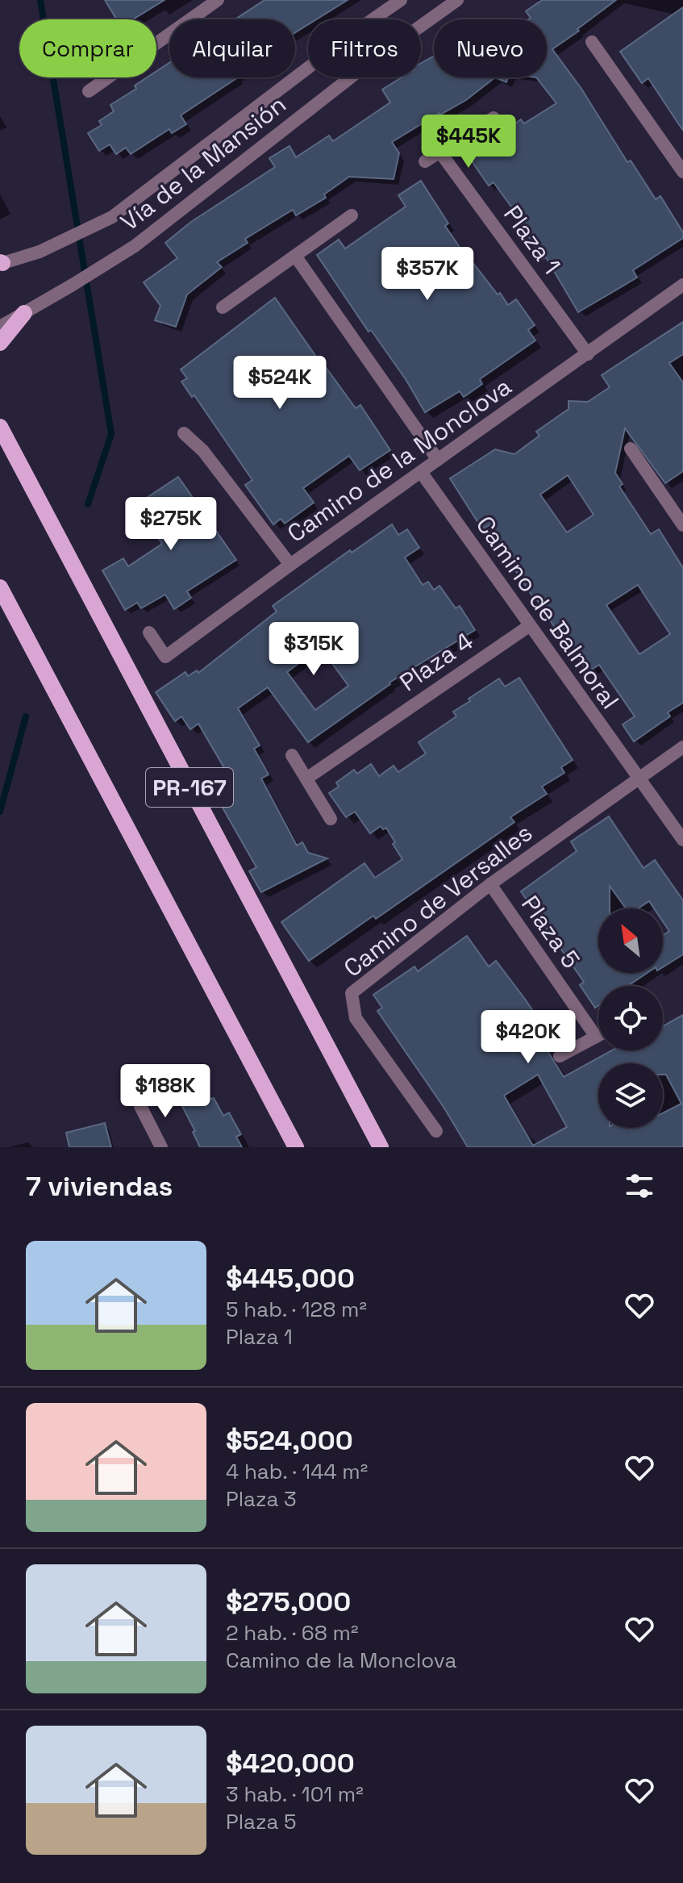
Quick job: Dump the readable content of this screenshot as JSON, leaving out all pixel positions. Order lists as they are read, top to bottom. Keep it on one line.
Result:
{"streets":{"main road":["PR-167"],"street":["Vía de la Mansión","Plaza 1","Camino de la Monclova","Camino de Balmoral","Plaza 4","Camino de Versalles","Plaza 5"]},"crossings":[["Plaza 1","Camino de la Monclova"],["Camino de la Monclova","Camino de Balmoral"],["Camino de Balmoral","Plaza 4"],["Camino de Balmoral","Camino de Versalles"],["Camino de Versalles","Plaza 5"]],"north":"top left","page":{"chip":["Comprar","Alquilar","Filtros","Nuevo"],"price":["$445K","$357K","$524K","$275K","$315K","$420K","$188K"],"heading":"7 viviendas","list":[{"name":"$445,000","note":"5 hab. · 128 m² · Plaza 1"},{"name":"$524,000","note":"4 hab. · 144 m² · Plaza 3"},{"name":"$275,000","note":"2 hab. · 68 m² · Camino de la Monclova"},{"name":"$420,000","note":"3 hab. · 101 m² · Plaza 5"}]}}
